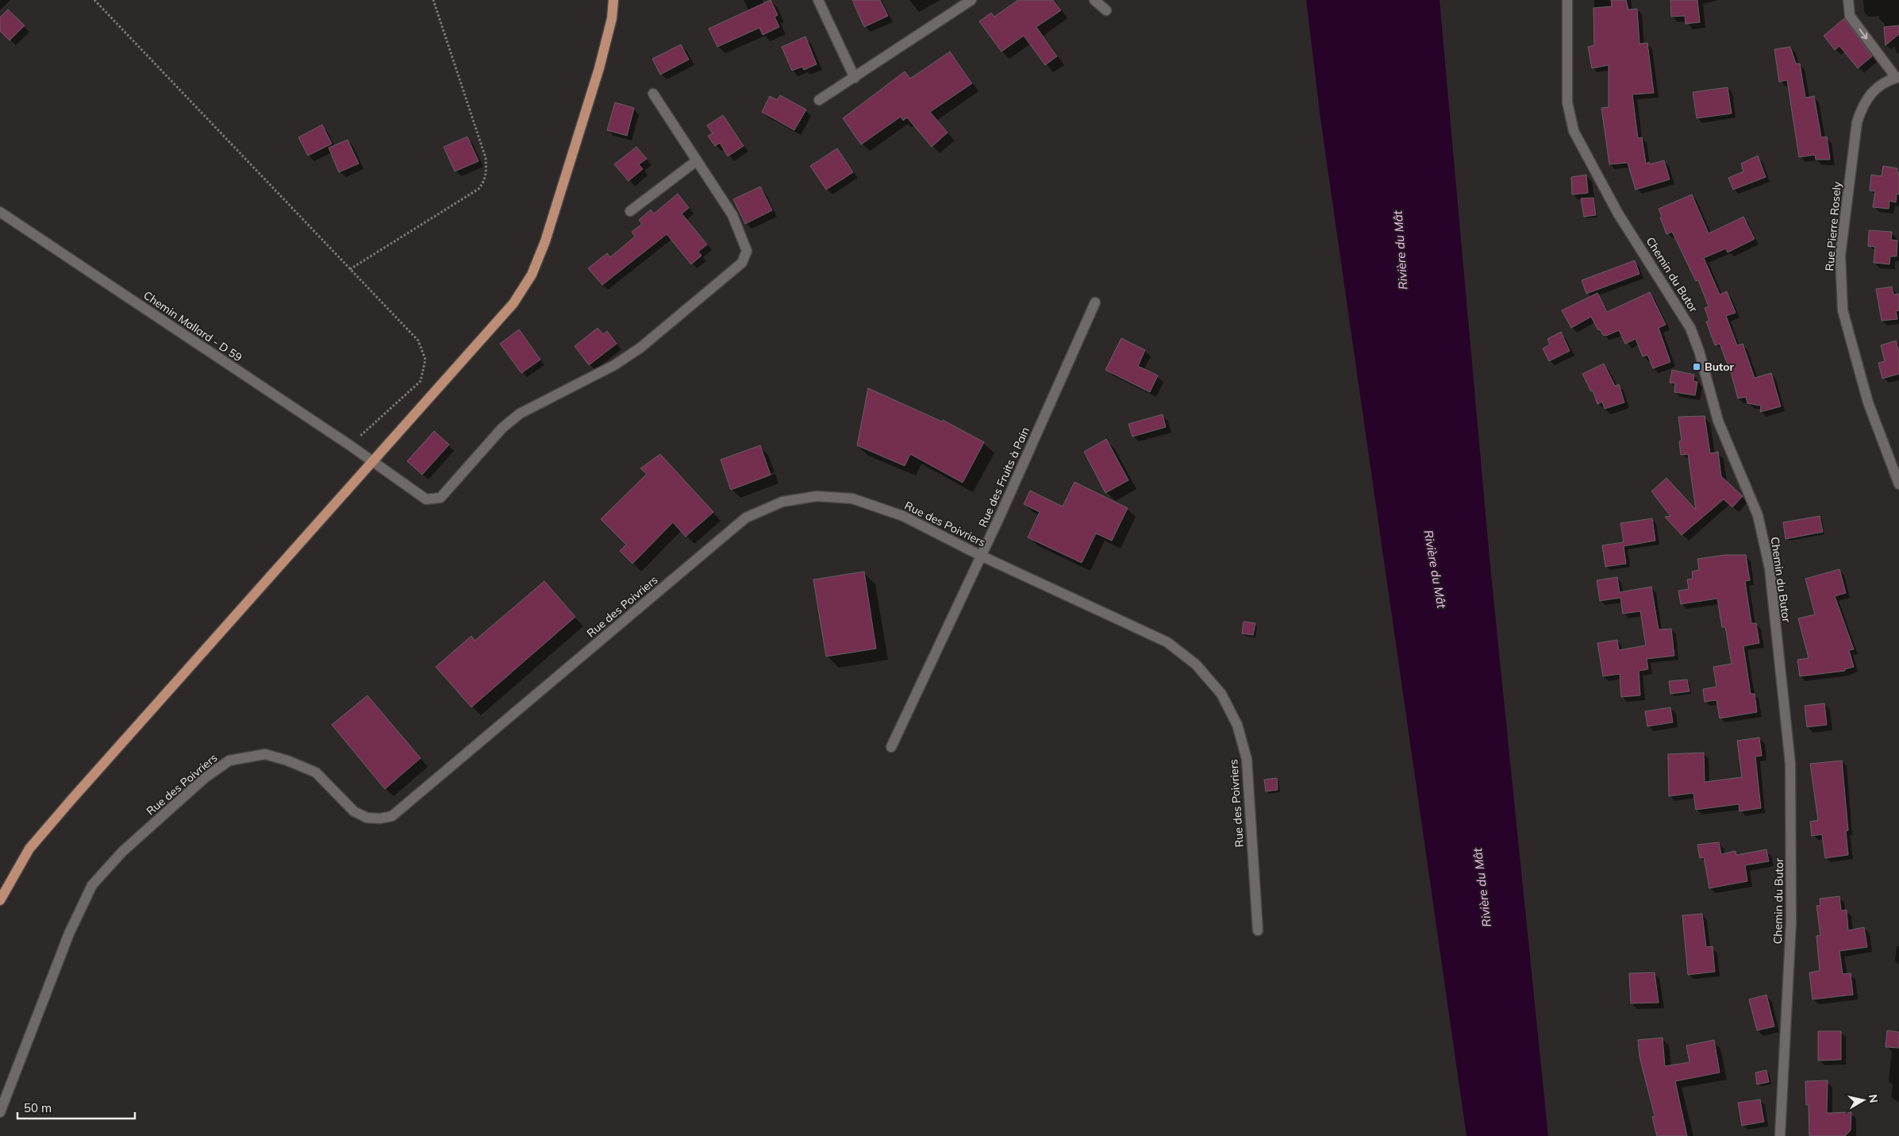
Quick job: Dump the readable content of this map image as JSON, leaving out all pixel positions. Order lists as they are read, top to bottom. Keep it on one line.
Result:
{"streets":{"street":["Rue Pierre Rosely","Chemin du Butor","Chemin Mallard - D 59","Rue des Fruits à Pain","Rue des Poivriers"]},"crossings":[["Rue des Fruits à Pain","Rue des Poivriers"]],"water":["Rivière du Mât"],"places":{"transit":["Butor"]},"scale_bar":"50 m","north":"right"}
